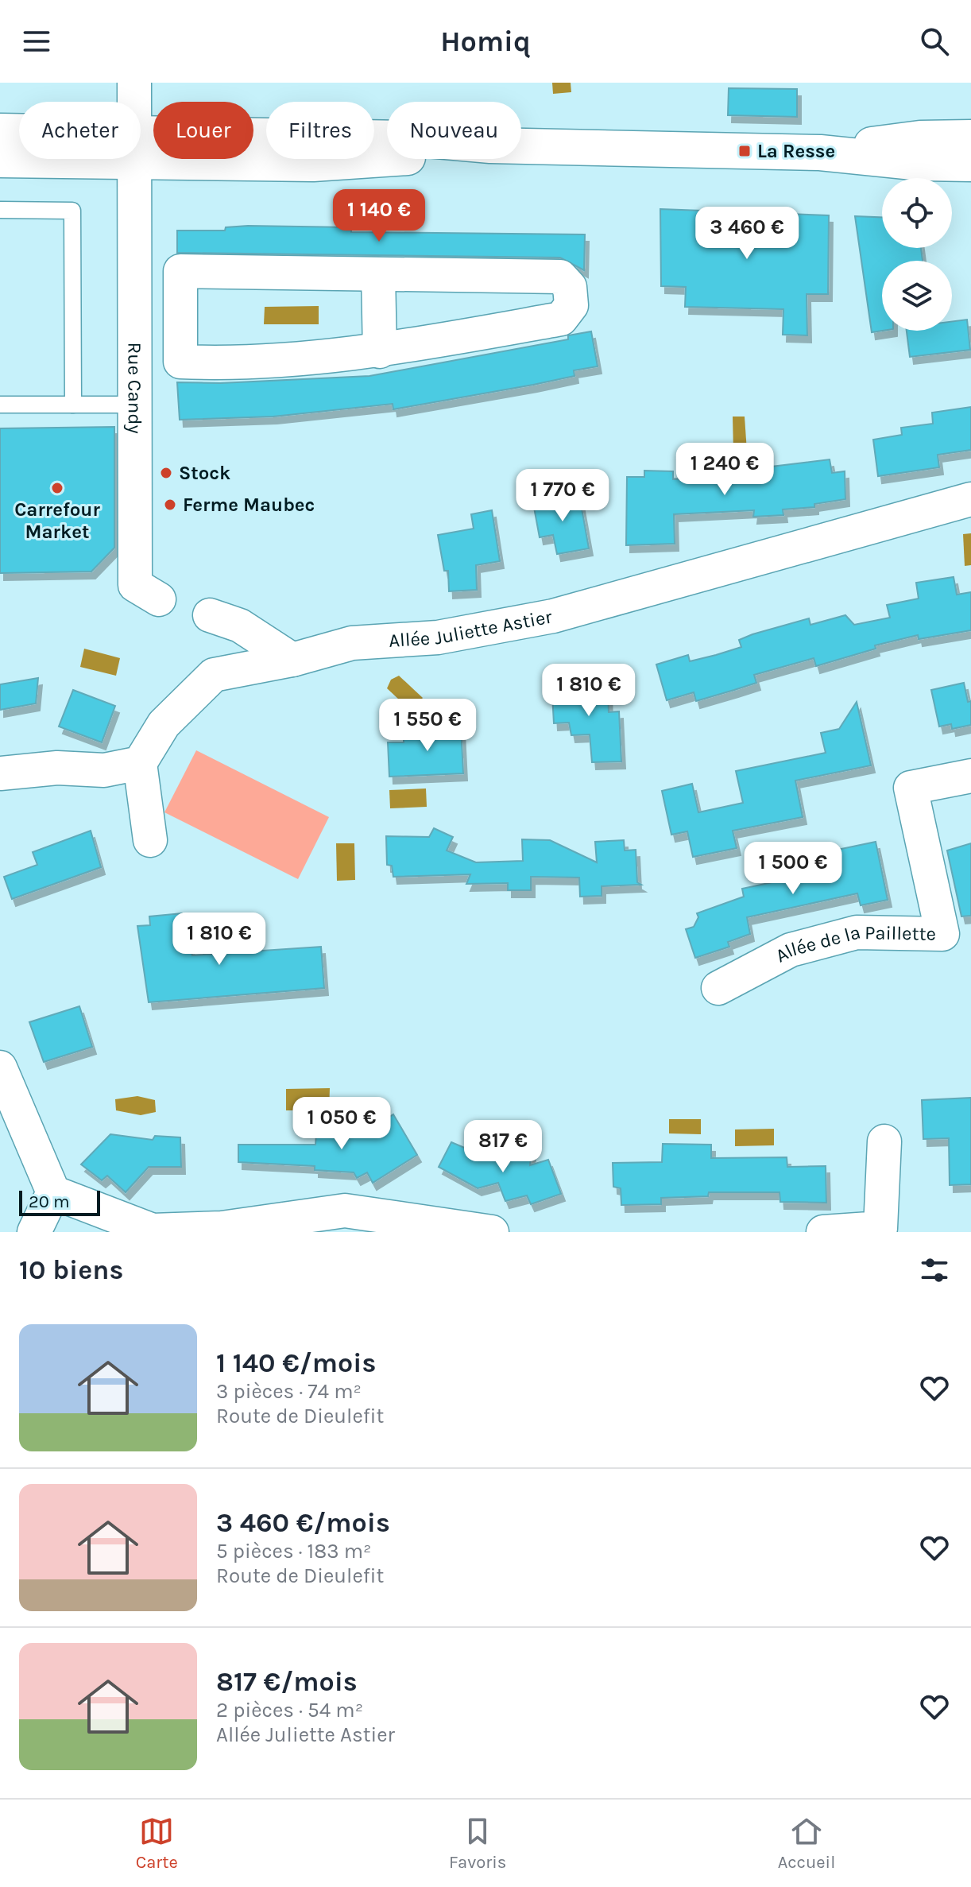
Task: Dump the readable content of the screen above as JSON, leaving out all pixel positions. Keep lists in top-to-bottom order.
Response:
{
  "streets": {
    "street": ["Rue Candy", "Allée Juliette Astier", "Allée de la Paillette"]
  },
  "places": {
    "transit": ["La Resse"],
    "other": ["Stock", "Carrefour Market", "Ferme Maubec"]
  },
  "scale_bar": "20 m",
  "page": {
    "header": "Homiq",
    "chip": [
      "Acheter",
      "Louer",
      "Filtres",
      "Nouveau"
    ],
    "price": [
      "1 140 €",
      "3 460 €",
      "1 240 €",
      "1 770 €",
      "1 810 €",
      "1 550 €",
      "1 500 €",
      "1 810 €",
      "1 050 €",
      "817 €"
    ],
    "scale": "20 m",
    "heading": "10 biens",
    "list": [
      {
        "name": "1 140 €/mois",
        "note": "3 pièces · 74 m² · Route de Dieulefit"
      },
      {
        "name": "3 460 €/mois",
        "note": "5 pièces · 183 m² · Route de Dieulefit"
      },
      {
        "name": "817 €/mois",
        "note": "2 pièces · 54 m² · Allée Juliette Astier"
      }
    ],
    "tabs": ["Carte", "Favoris", "Accueil"]
  }
}
